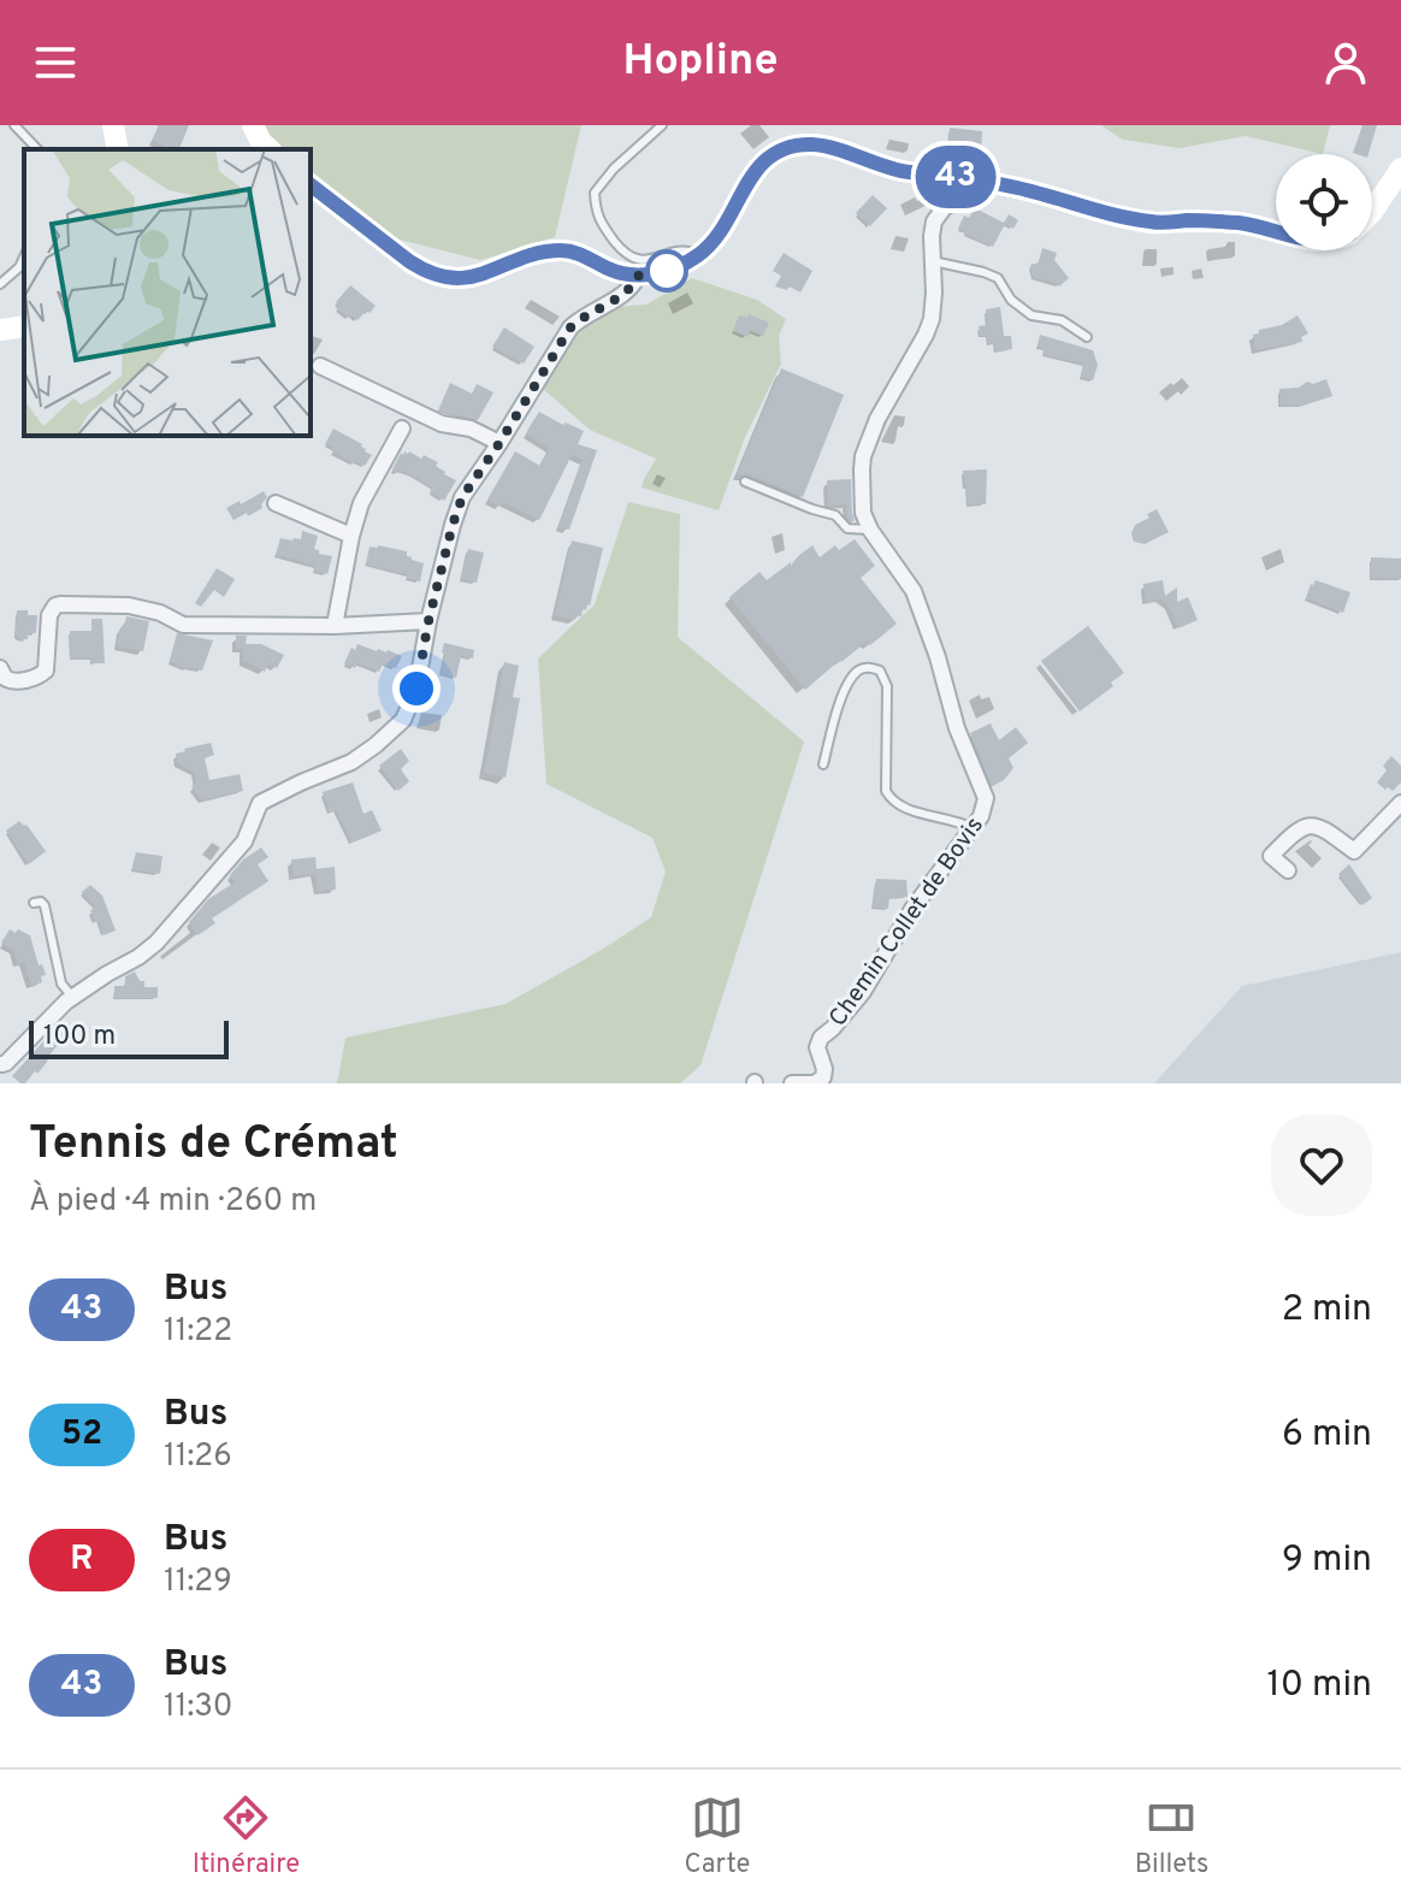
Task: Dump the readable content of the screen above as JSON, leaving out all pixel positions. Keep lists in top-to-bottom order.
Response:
{
  "streets": {
    "street": ["Chemin Collet de Bovis"]
  },
  "lines": ["bus line 43"],
  "scale_bar": "100 m",
  "page": {
    "header": "Hopline",
    "on_map": "43",
    "scale": "100 m",
    "heading": ["Tennis de Crémat", "À pied · 4 min · 260 m"],
    "list": [
      {
        "mark": "43",
        "name": "Bus",
        "note": "11:22",
        "value": "2 min"
      },
      {
        "mark": "52",
        "name": "Bus",
        "note": "11:26",
        "value": "6 min"
      },
      {
        "mark": "R",
        "name": "Bus",
        "note": "11:29",
        "value": "9 min"
      },
      {
        "mark": "43",
        "name": "Bus",
        "note": "11:30",
        "value": "10 min"
      }
    ],
    "tabs": ["Itinéraire", "Carte", "Billets"]
  }
}
